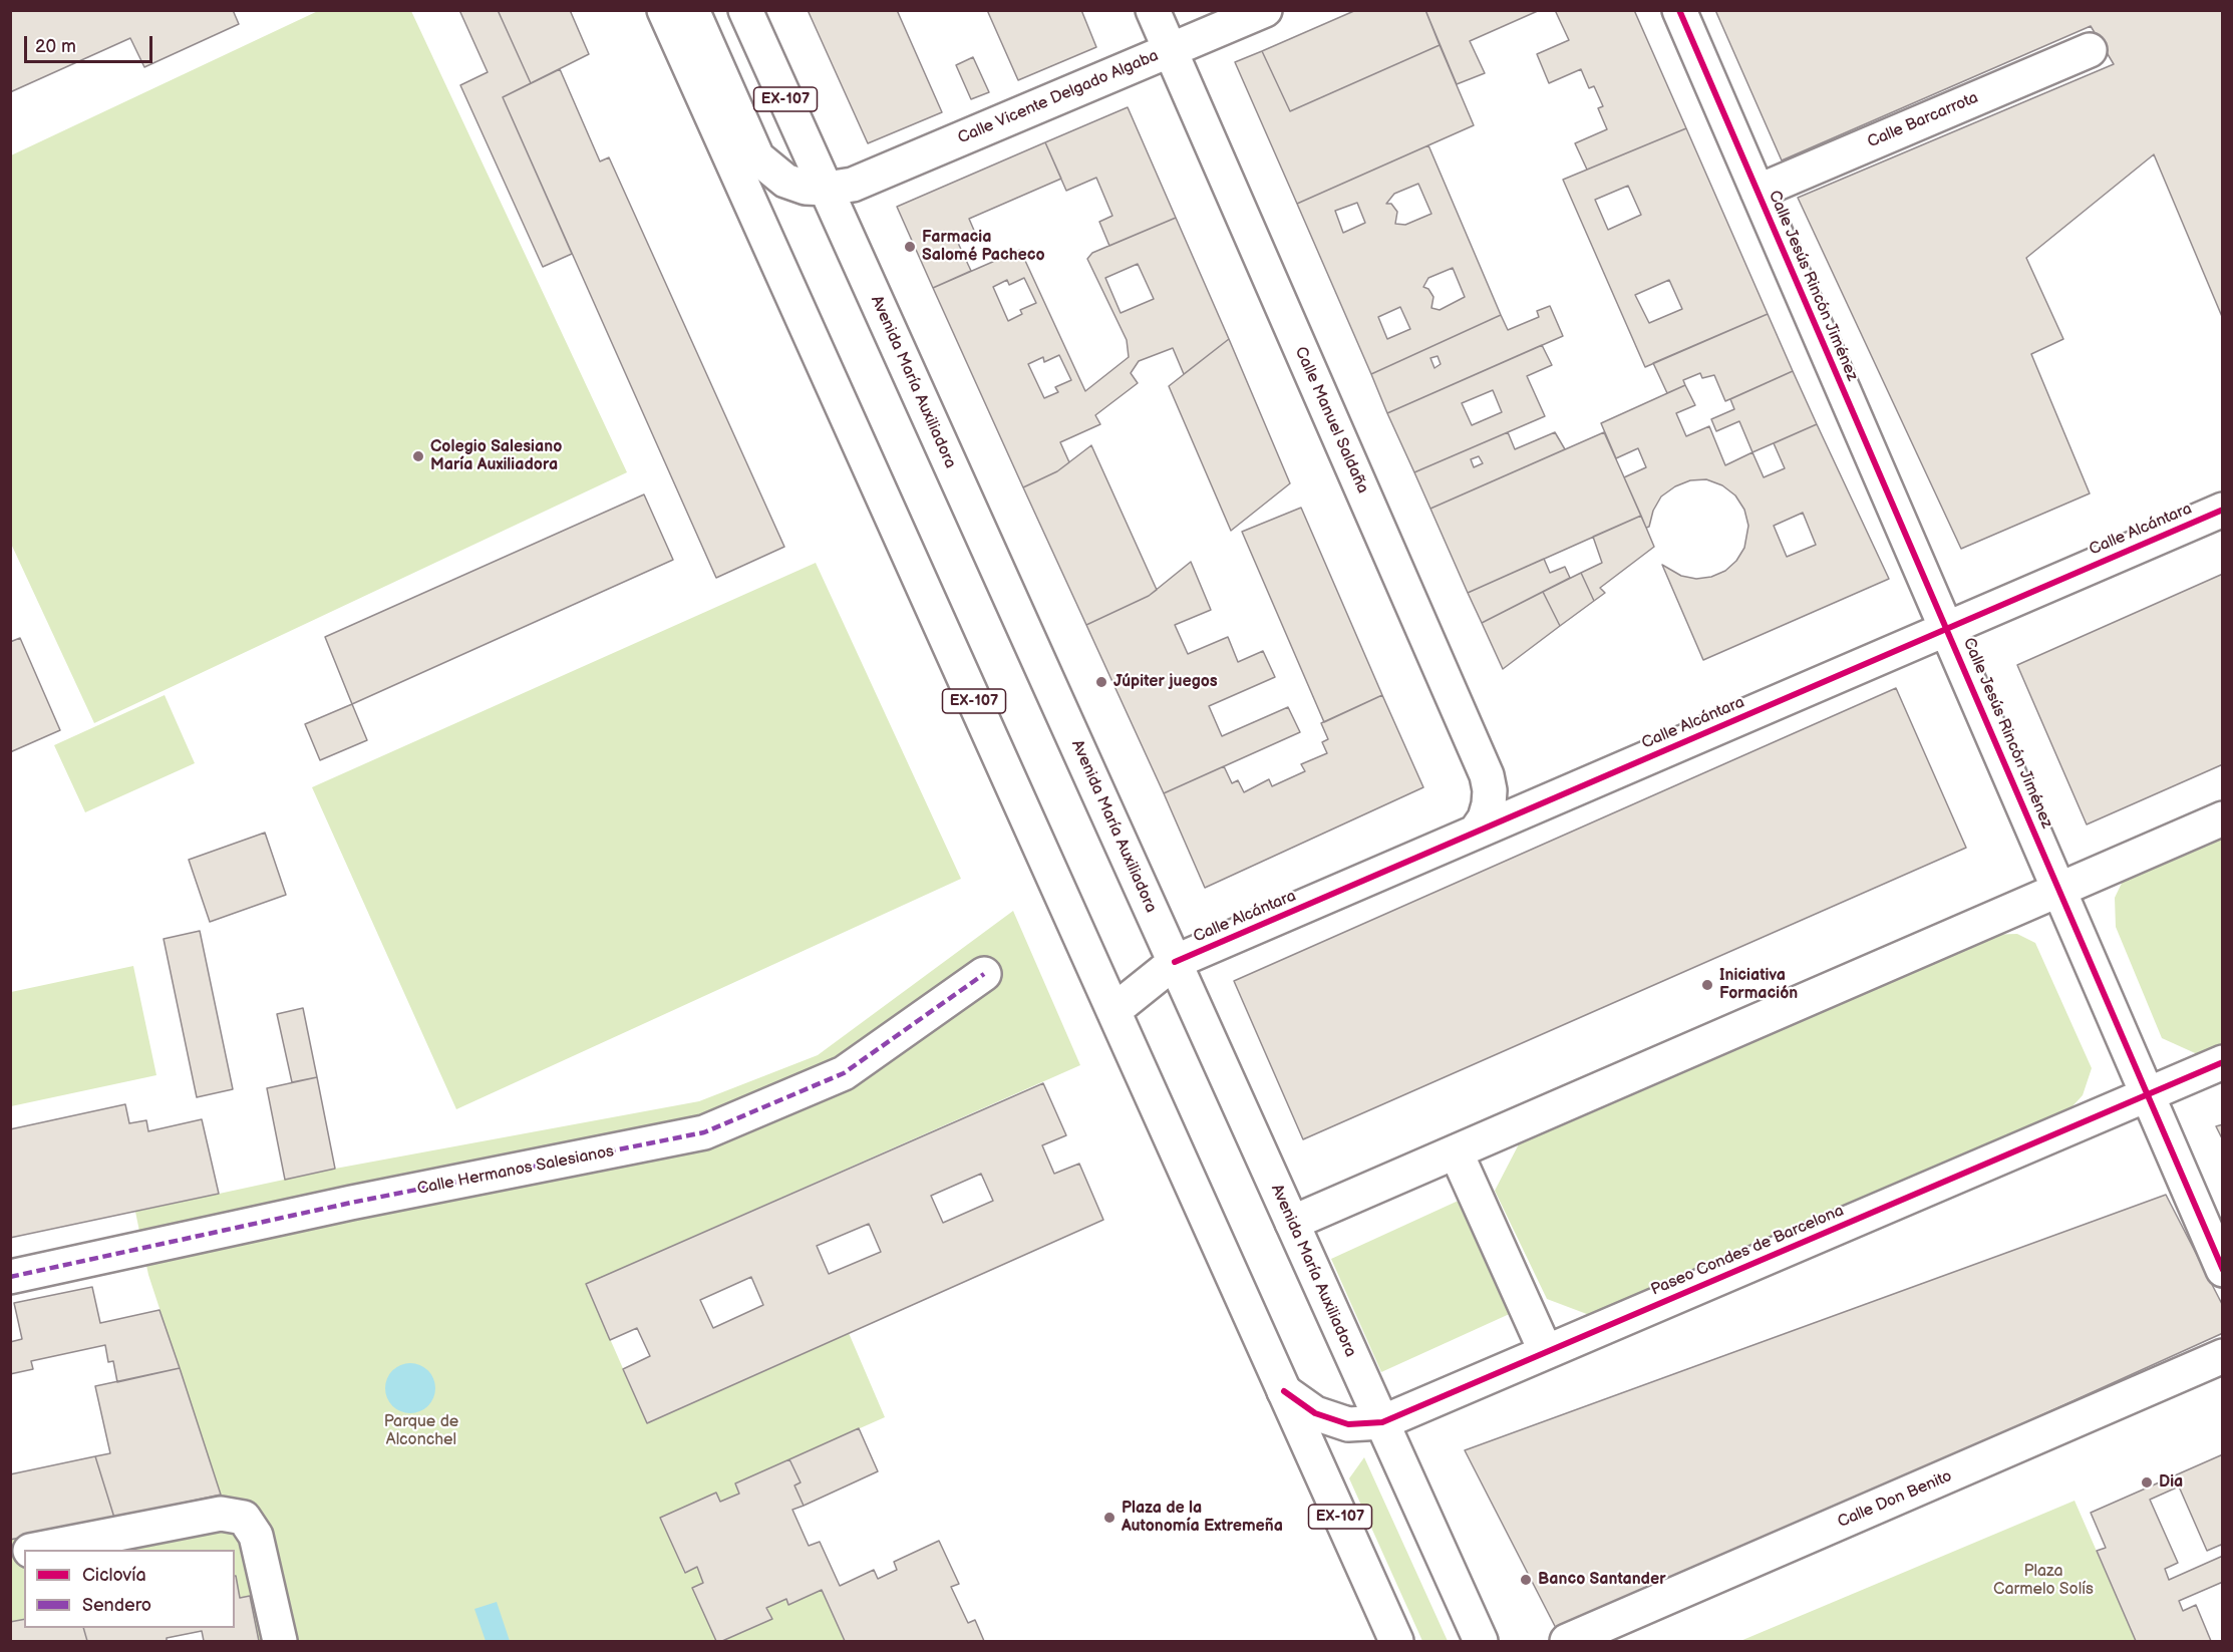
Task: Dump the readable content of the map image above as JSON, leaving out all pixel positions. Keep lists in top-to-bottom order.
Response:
{
  "streets": {
    "street": [
      "Calle Vicente Delgado Algaba",
      "EX-107",
      "Calle Barcarrota",
      "Calle Jesús Rincón Jiménez",
      "Avenida María Auxiliadora",
      "Calle Manuel Saldaña",
      "Calle Alcántara",
      "Calle Hermanos Salesianos",
      "Paseo Condes de Barcelona",
      "Calle Don Benito"
    ]
  },
  "crossings": [
    ["Calle Vicente Delgado Algaba", "Avenida María Auxiliadora"],
    ["Calle Vicente Delgado Algaba", "Calle Manuel Saldaña"],
    ["EX-107", "Calle Alcántara"],
    ["EX-107", "Paseo Condes de Barcelona"],
    ["Calle Barcarrota", "Calle Jesús Rincón Jiménez"],
    ["Calle Jesús Rincón Jiménez", "Calle Alcántara"],
    ["Calle Jesús Rincón Jiménez", "Paseo Condes de Barcelona"],
    ["Avenida María Auxiliadora", "Calle Alcántara"],
    ["Avenida María Auxiliadora", "Paseo Condes de Barcelona"],
    ["Calle Manuel Saldaña", "Calle Alcántara"]
  ],
  "parks": ["Parque de Alconchel", "Plaza Carmelo Solís"],
  "places": [
    "Farmacia Salomé Pacheco",
    "Colegio Salesiano María Auxiliadora",
    "Júpiter juegos",
    "Iniciativa Formación",
    "Dia",
    "Plaza de la Autonomía Extremeña",
    "Banco Santander"
  ],
  "legend": ["Ciclovía", "Sendero"],
  "scale_bar": "20 m"
}
